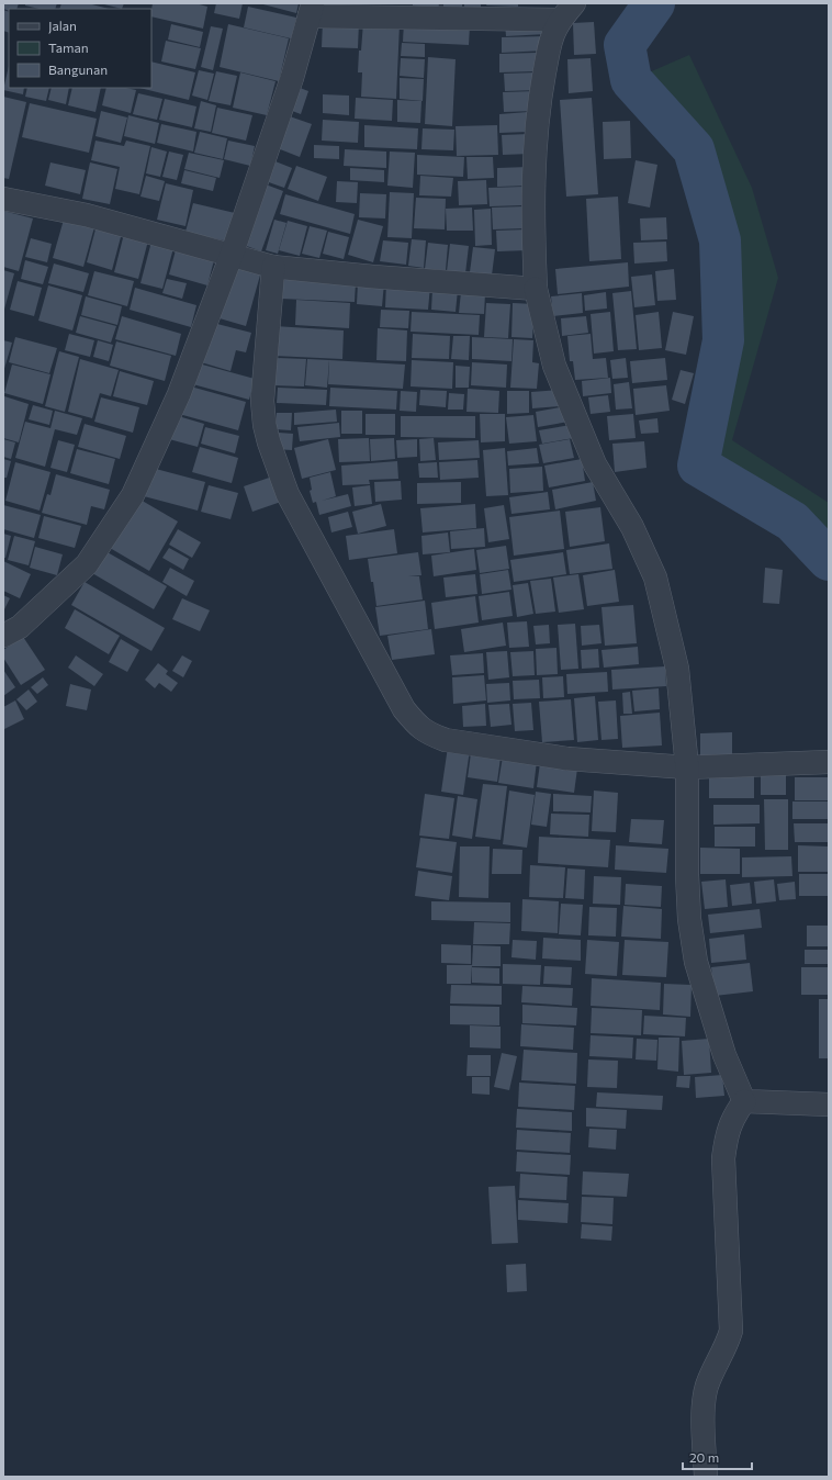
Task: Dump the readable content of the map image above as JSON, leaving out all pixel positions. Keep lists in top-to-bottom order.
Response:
{
  "legend": ["Jalan", "Taman", "Bangunan"],
  "scale_bar": "20 m"
}
